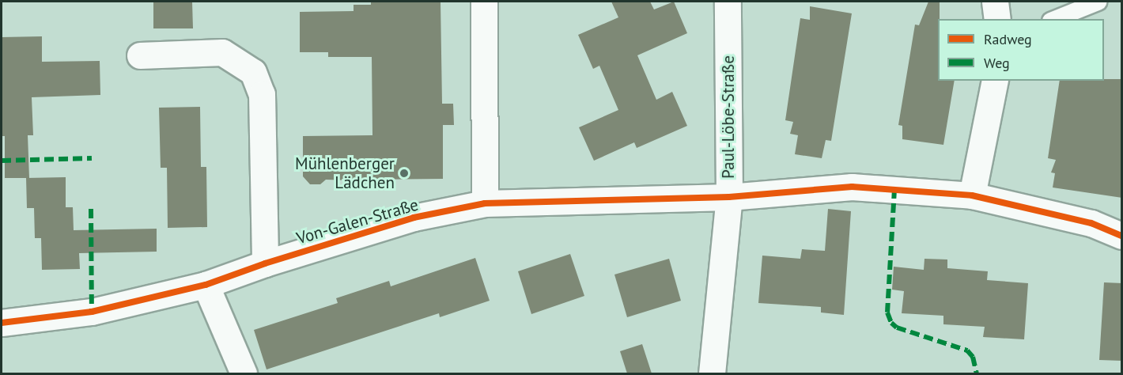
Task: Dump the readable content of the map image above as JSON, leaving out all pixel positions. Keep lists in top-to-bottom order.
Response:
{
  "streets": {
    "street": ["Paul-Löbe-Straße", "Von-Galen-Straße"]
  },
  "crossings": [
    ["Paul-Löbe-Straße", "Von-Galen-Straße"]
  ],
  "places": ["Mühlenberger Lädchen"],
  "legend": ["Radweg", "Weg"]
}
